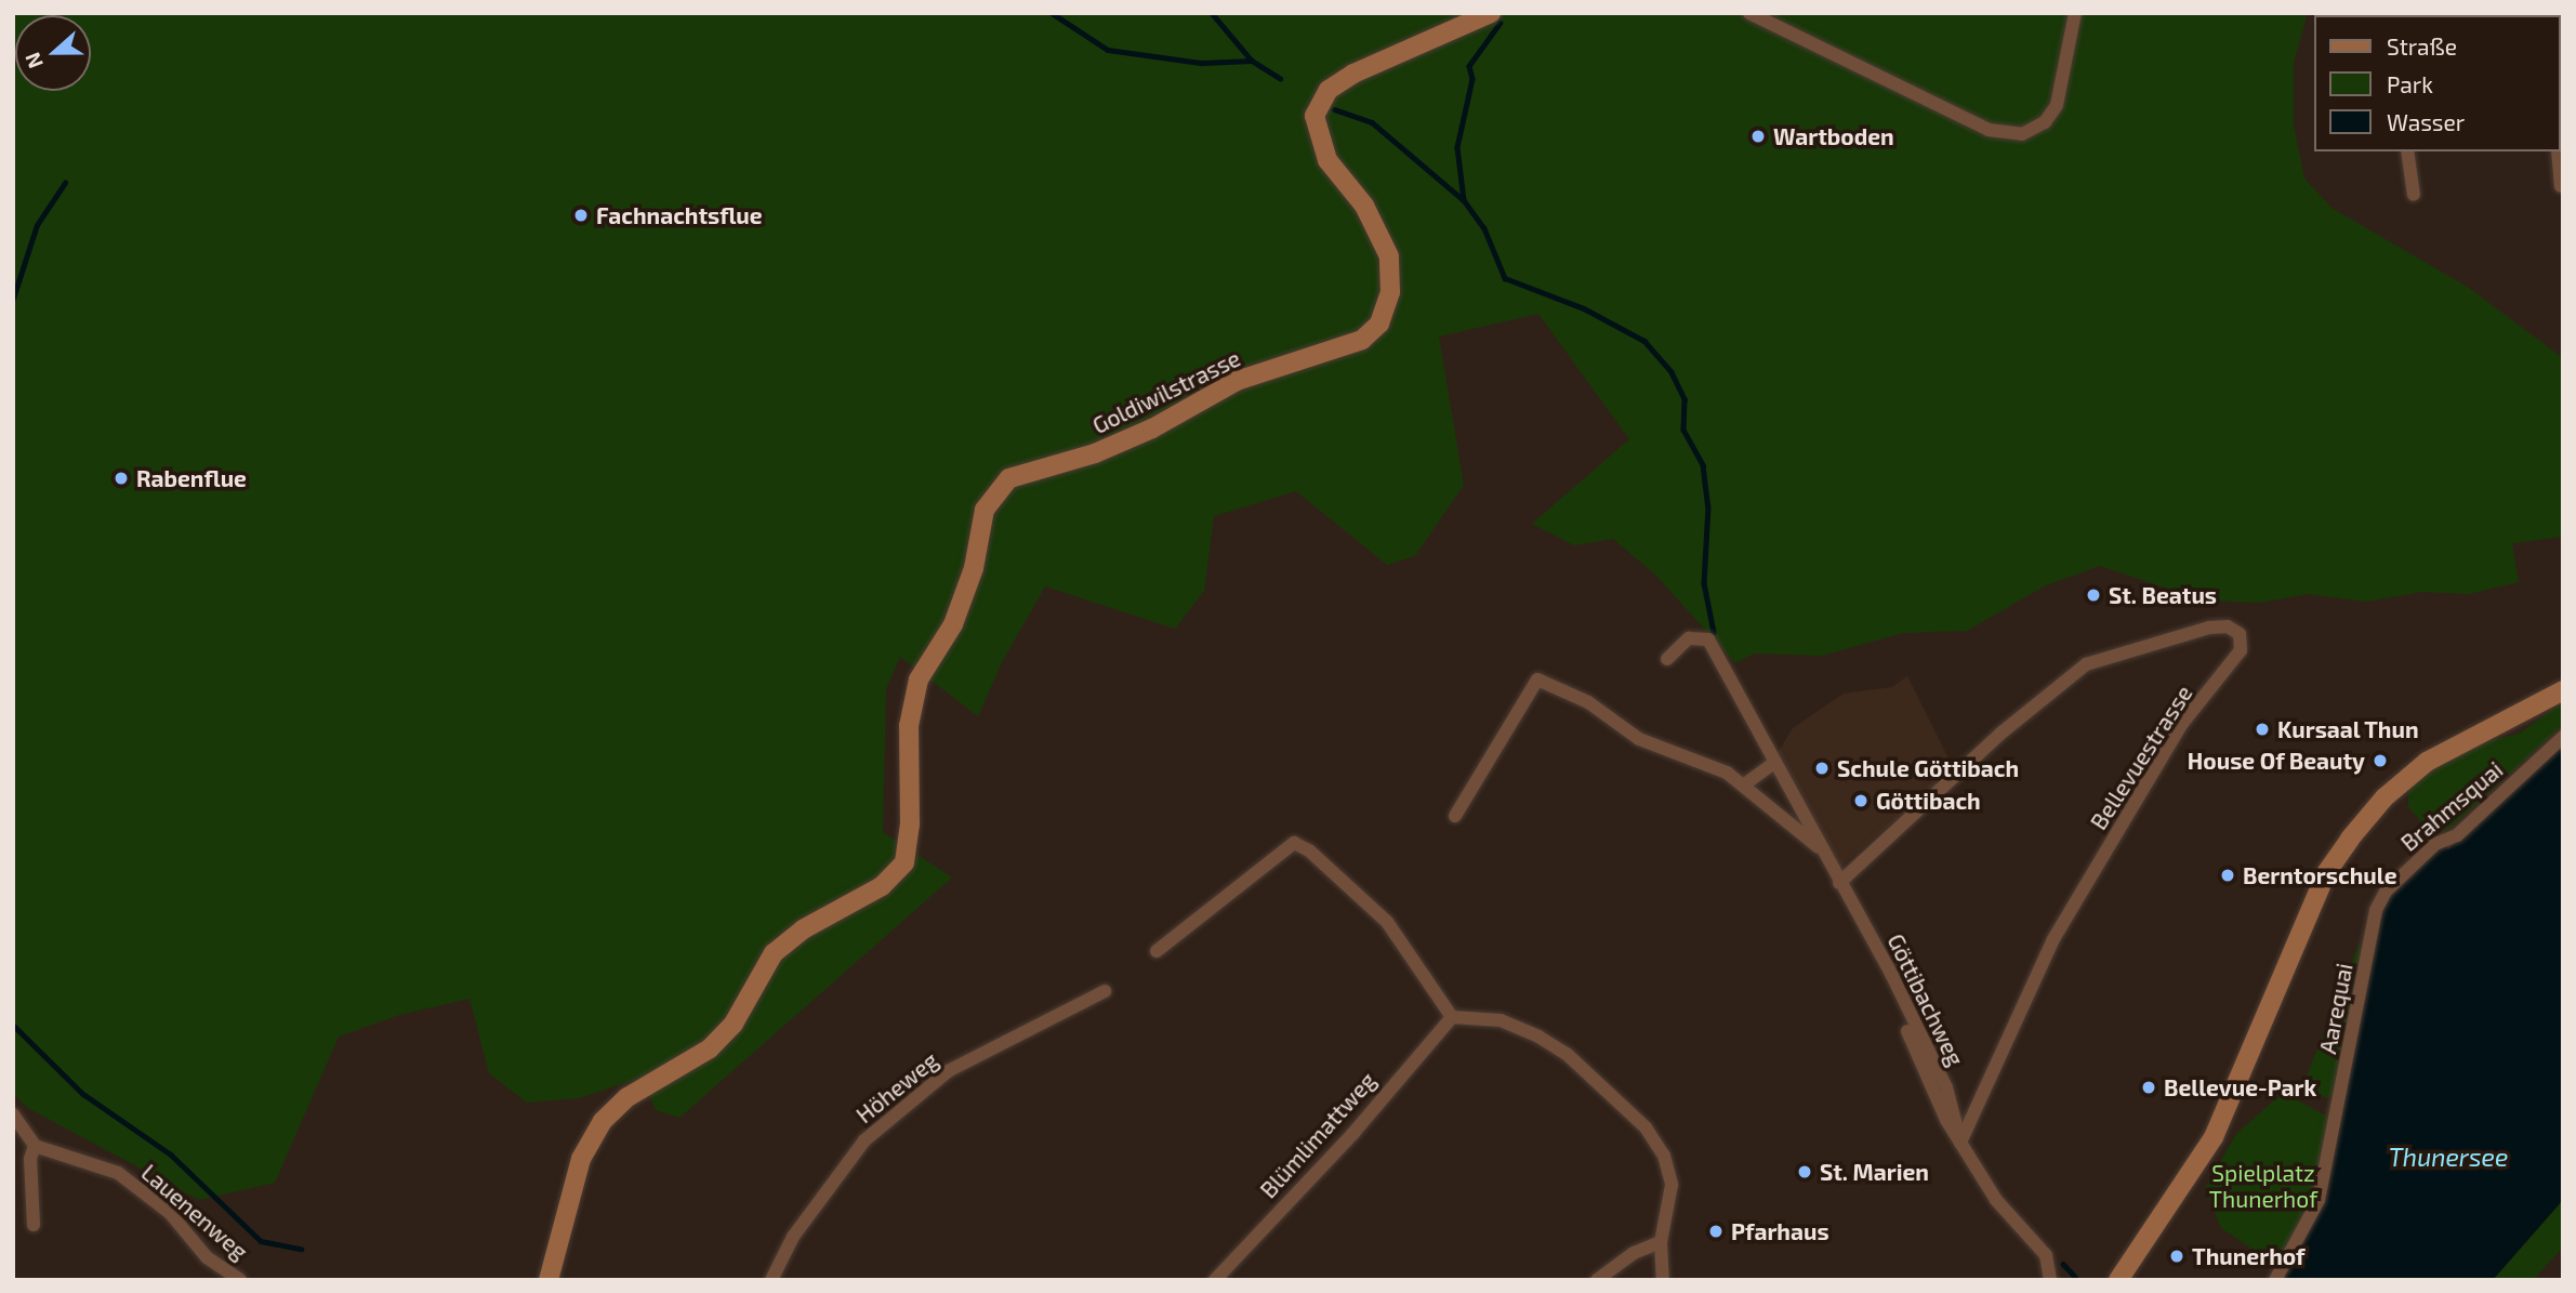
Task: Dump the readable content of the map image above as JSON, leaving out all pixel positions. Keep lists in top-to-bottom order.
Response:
{
  "streets": {
    "street": [
      "Goldiwilstrasse",
      "Bellevuestrasse",
      "Brahmsquai",
      "Göttibachweg",
      "Aarequai",
      "Höheweg",
      "Blümlimattweg",
      "Lauenenweg"
    ]
  },
  "crossings": [
    ["Bellevuestrasse", "Göttibachweg"],
    ["Brahmsquai", "Aarequai"]
  ],
  "water": ["Thunersee"],
  "parks": ["Spielplatz Thunerhof"],
  "places": [
    "Wartboden",
    "Fachnachtsflue",
    "Rabenflue",
    "St. Beatus",
    "Kursaal Thun",
    "House Of Beauty",
    "Schule Göttibach",
    "Göttibach",
    "Berntorschule",
    "Bellevue-Park",
    "St. Marien",
    "Pfarhaus",
    "Thunerhof"
  ],
  "legend": ["Straße", "Park", "Wasser"],
  "north": "left"
}
